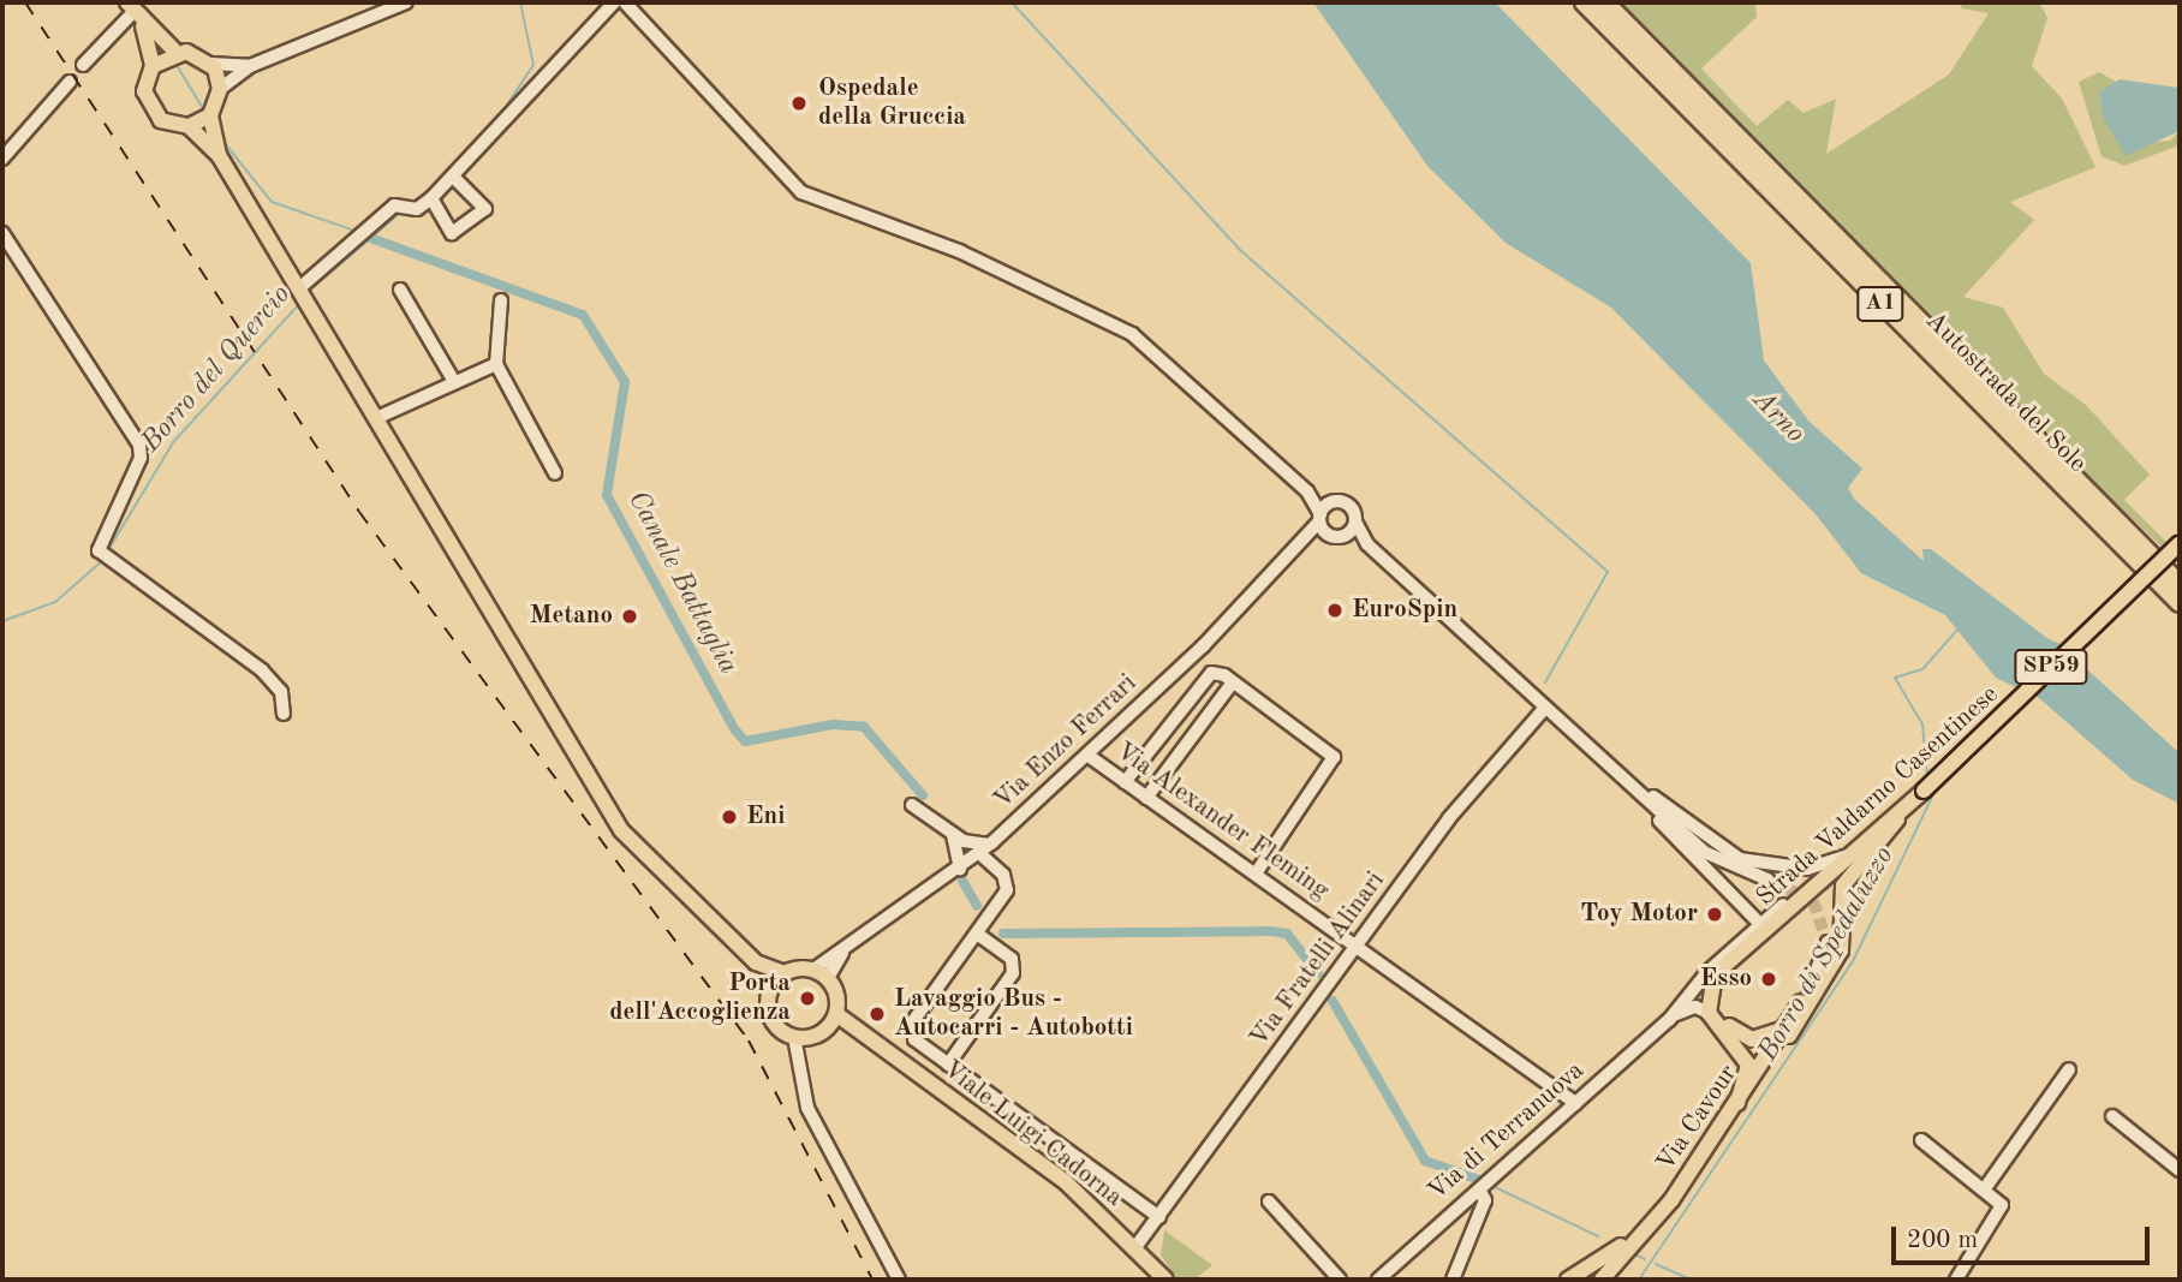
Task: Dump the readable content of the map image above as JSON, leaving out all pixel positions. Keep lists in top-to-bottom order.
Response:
{
  "streets": {
    "highway": ["A1", "Autostrada del Sole"],
    "main road": [
      "SP59",
      "Strada Valdarno Casentinese",
      "Via Cavour",
      "Viale Luigi Cadorna"
    ],
    "street": [
      "Via Enzo Ferrari",
      "Via Alexander Fleming",
      "Via Fratelli Alinari",
      "Via di Terranuova"
    ]
  },
  "crossings": [
    ["Via Enzo Ferrari", "Via Alexander Fleming"],
    ["Via Enzo Ferrari", "Viale Luigi Cadorna"],
    ["Strada Valdarno Casentinese", "Via Cavour"],
    ["Strada Valdarno Casentinese", "Via di Terranuova"],
    ["Via Alexander Fleming", "Via Fratelli Alinari"],
    ["Via Alexander Fleming", "Via di Terranuova"],
    ["Via Fratelli Alinari", "Viale Luigi Cadorna"]
  ],
  "water": [
    "Borro del Quercio",
    "Arno",
    "Canale Battaglia",
    "Borro di Spedaluzzo"
  ],
  "places": [
    "Ospedale della Gruccia",
    "EuroSpin",
    "Metano",
    "Eni",
    "Toy Motor",
    "Esso",
    "Porta dell'Accoglienza",
    "Lavaggio Bus - Autocarri - Autobotti"
  ],
  "scale_bar": "200 m"
}
